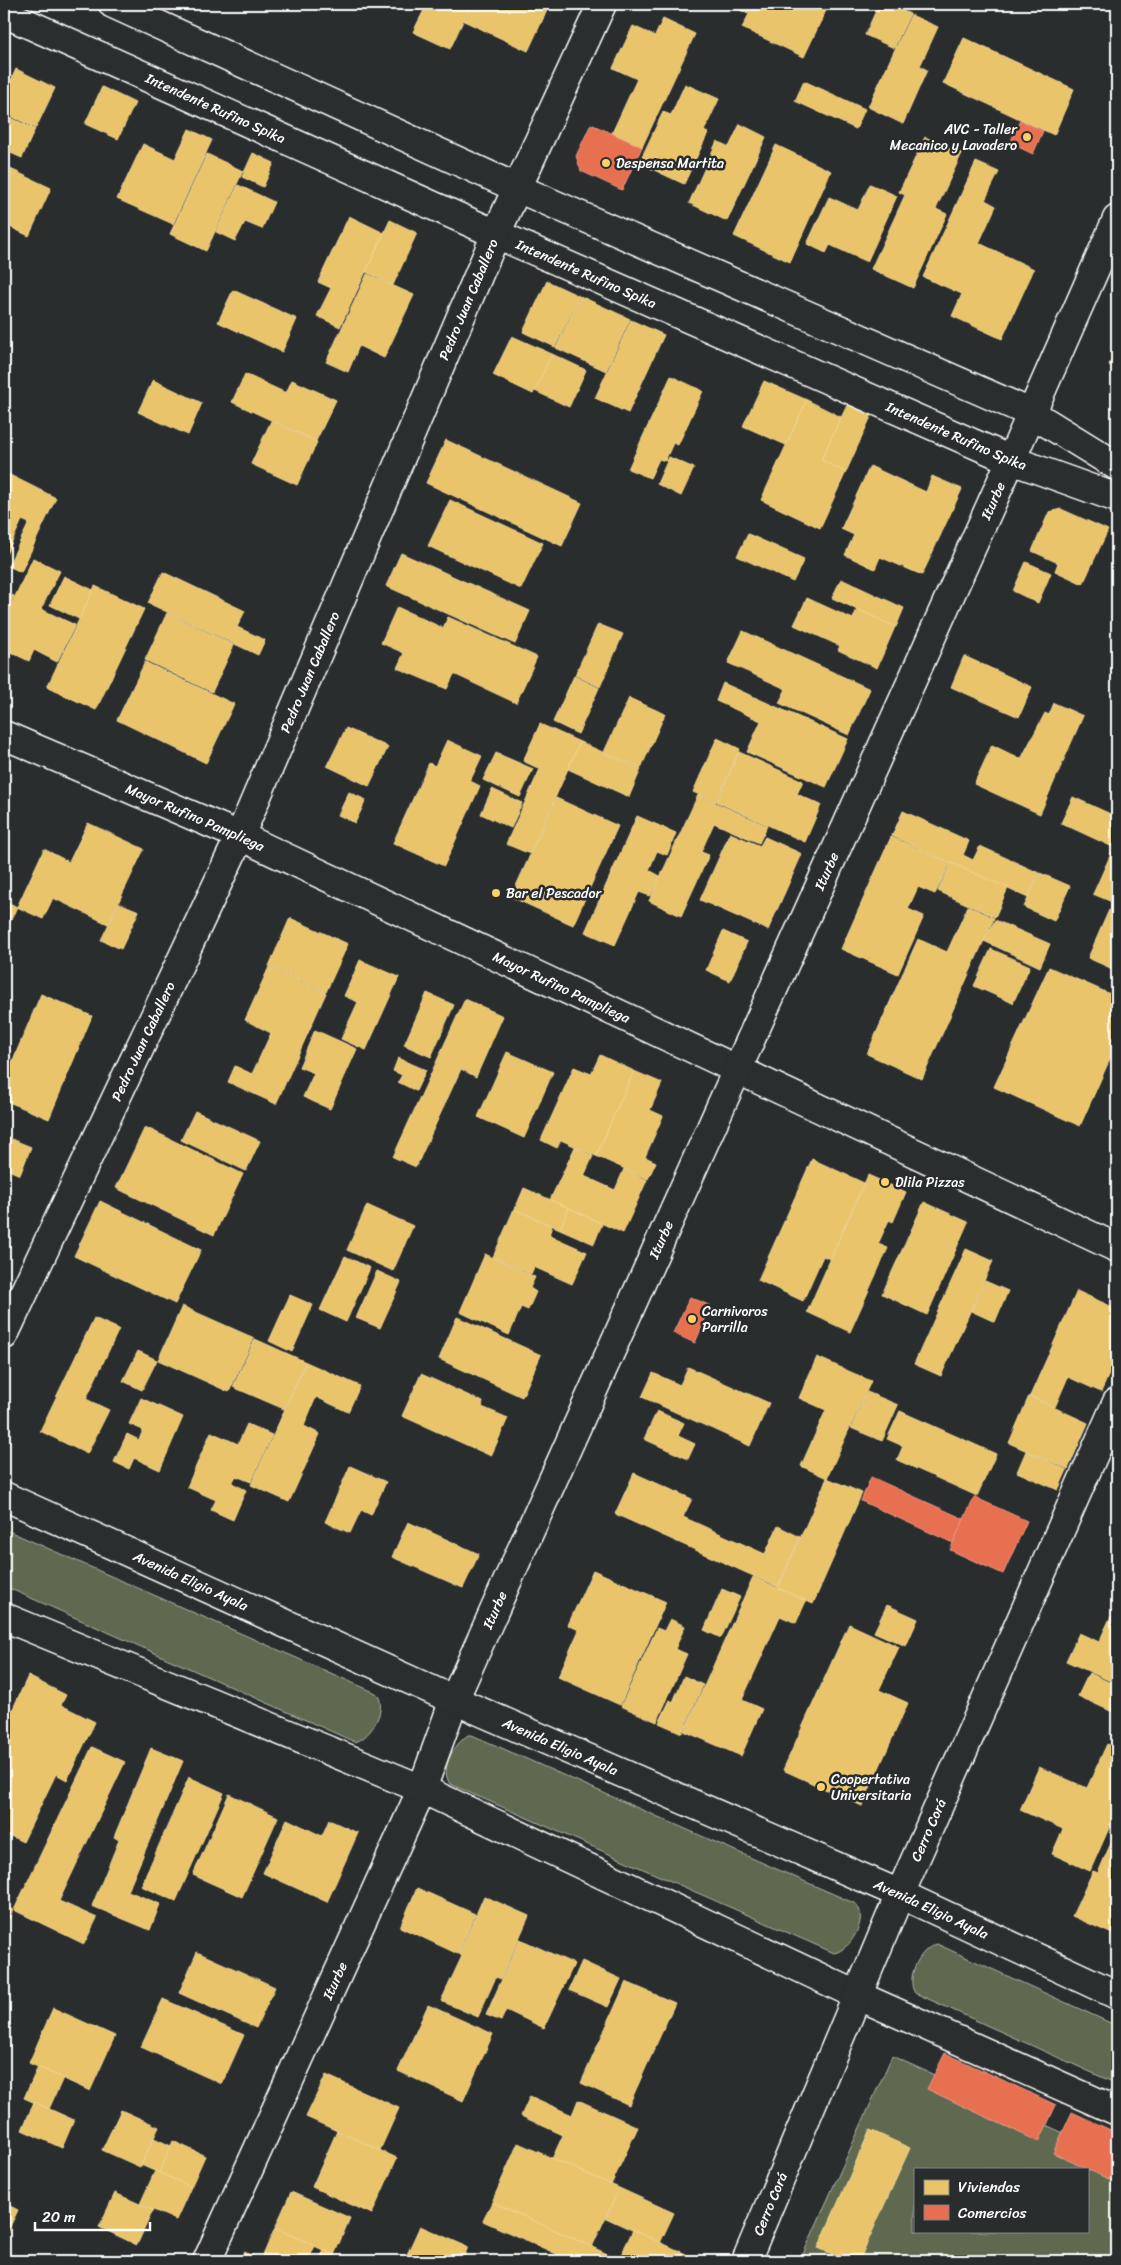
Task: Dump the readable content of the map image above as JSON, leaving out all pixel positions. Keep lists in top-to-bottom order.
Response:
{
  "streets": {
    "street": [
      "Intendente Rufino Spika",
      "Pedro Juan Caballero",
      "Iturbe",
      "Mayor Rufino Pampliega",
      "Avenida Eligio Ayala",
      "Cerro Corá"
    ]
  },
  "crossings": [
    ["Intendente Rufino Spika", "Pedro Juan Caballero"],
    ["Intendente Rufino Spika", "Iturbe"],
    ["Pedro Juan Caballero", "Mayor Rufino Pampliega"],
    ["Iturbe", "Mayor Rufino Pampliega"],
    ["Iturbe", "Avenida Eligio Ayala"],
    ["Avenida Eligio Ayala", "Cerro Corá"]
  ],
  "places": [
    "AVC - Taller Mecanico y Lavadero",
    "Despensa Martita",
    "Bar el Pescador",
    "Dlila Pizzas",
    "Carnivoros Parrilla",
    "Coopertativa Universitaria"
  ],
  "legend": ["Viviendas", "Comercios"],
  "scale_bar": "20 m"
}
